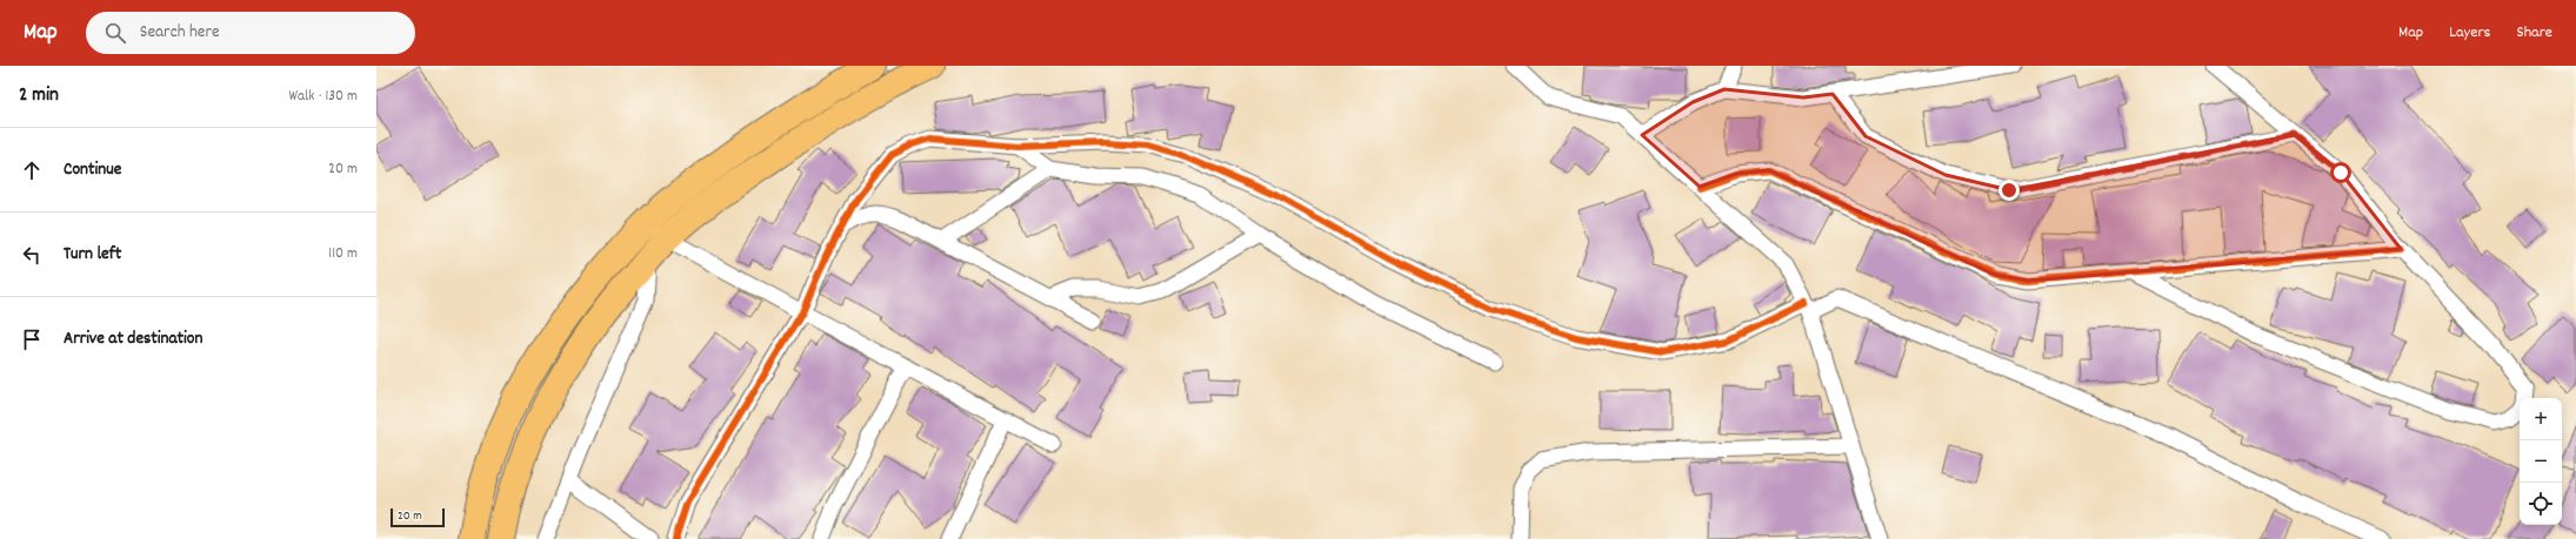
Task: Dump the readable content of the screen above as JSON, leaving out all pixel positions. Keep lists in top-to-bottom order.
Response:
{
  "scale_bar": "20 m",
  "page": {
    "header": "Map",
    "search": "Search here",
    "nav": ["Map", "Layers", "Share"],
    "heading": ["2 min", "Walk · 130 m"],
    "list": [
      ["Continue", "20 m"],
      ["Turn left", "110 m"],
      "Arrive at destination"
    ],
    "map_buttons": ["+", "−"],
    "scale": "20 m"
  }
}
